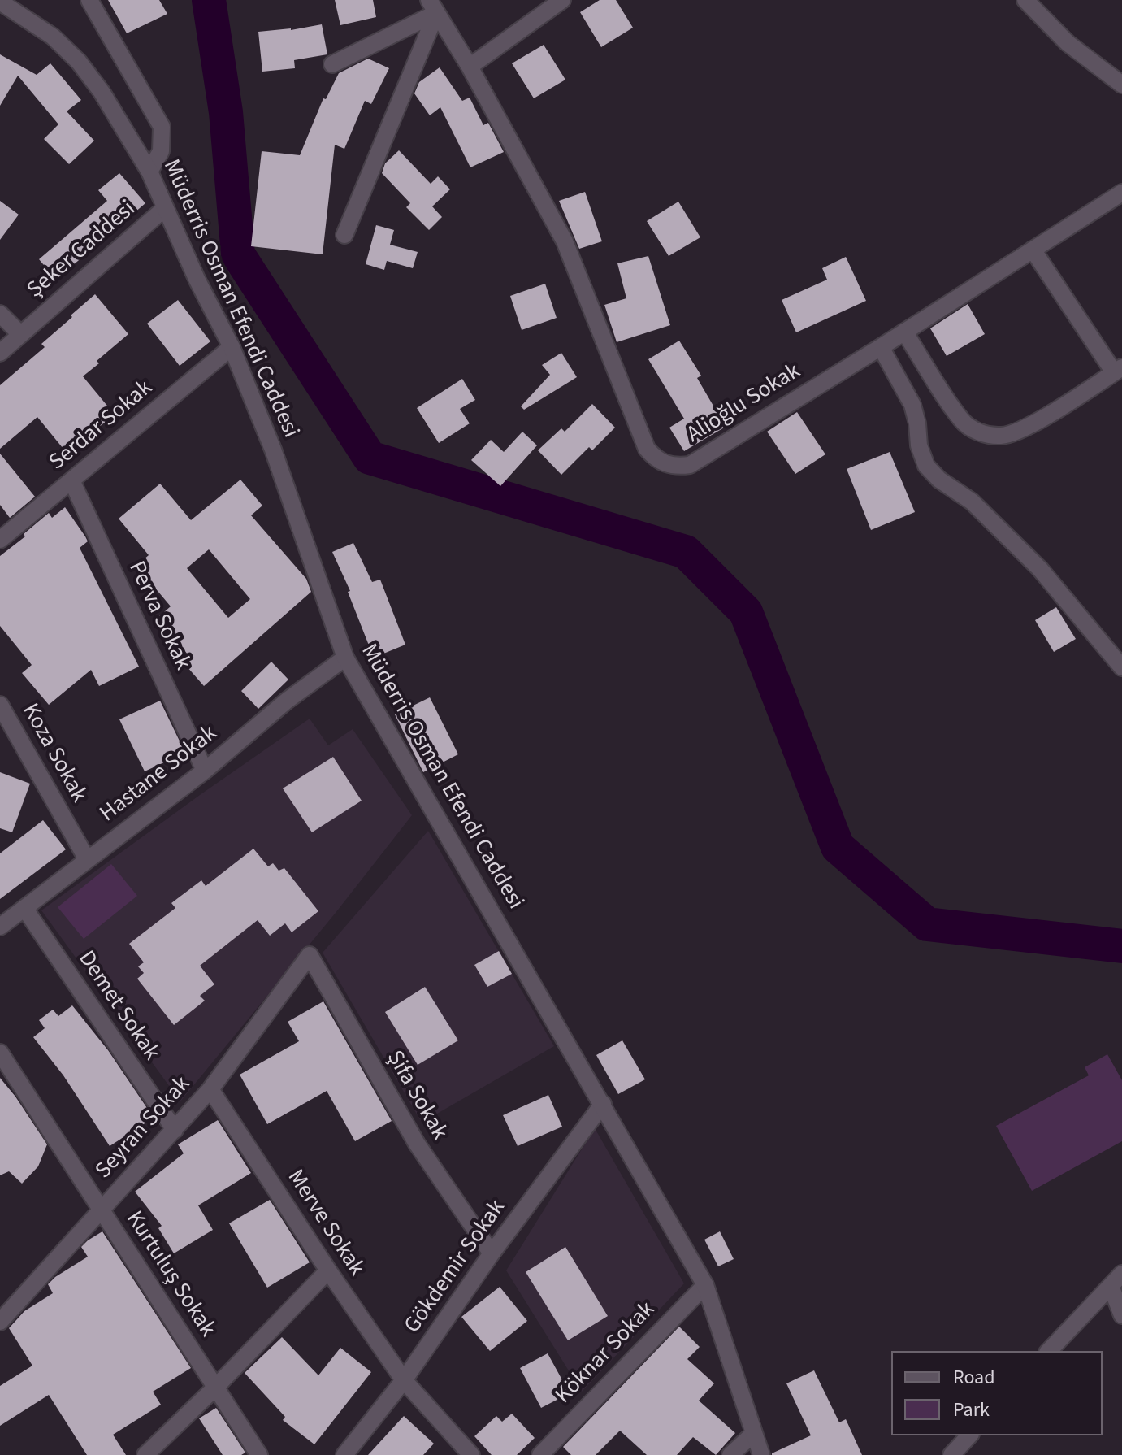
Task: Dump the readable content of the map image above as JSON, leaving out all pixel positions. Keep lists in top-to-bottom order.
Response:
{
  "streets": {
    "street": [
      "Şeker Caddesi",
      "Müderris Osman Efendi Caddesi",
      "Alioğlu Sokak",
      "Serdar Sokak",
      "Perva Sokak",
      "Koza Sokak",
      "Hastane Sokak",
      "Demet Sokak",
      "Şifa Sokak",
      "Seyran Sokak",
      "Merve Sokak",
      "Gökdemir Sokak",
      "Kurtuluş Sokak",
      "Köknar Sokak"
    ]
  },
  "crossings": [
    ["Şeker Caddesi", "Müderris Osman Efendi Caddesi"],
    ["Müderris Osman Efendi Caddesi", "Serdar Sokak"],
    ["Müderris Osman Efendi Caddesi", "Hastane Sokak"],
    ["Müderris Osman Efendi Caddesi", "Gökdemir Sokak"],
    ["Müderris Osman Efendi Caddesi", "Köknar Sokak"],
    ["Serdar Sokak", "Perva Sokak"],
    ["Perva Sokak", "Hastane Sokak"],
    ["Koza Sokak", "Hastane Sokak"],
    ["Hastane Sokak", "Demet Sokak"],
    ["Demet Sokak", "Seyran Sokak"],
    ["Şifa Sokak", "Seyran Sokak"],
    ["Şifa Sokak", "Gökdemir Sokak"],
    ["Seyran Sokak", "Merve Sokak"],
    ["Seyran Sokak", "Kurtuluş Sokak"],
    ["Merve Sokak", "Gökdemir Sokak"]
  ],
  "legend": ["Road", "Park"]
}
